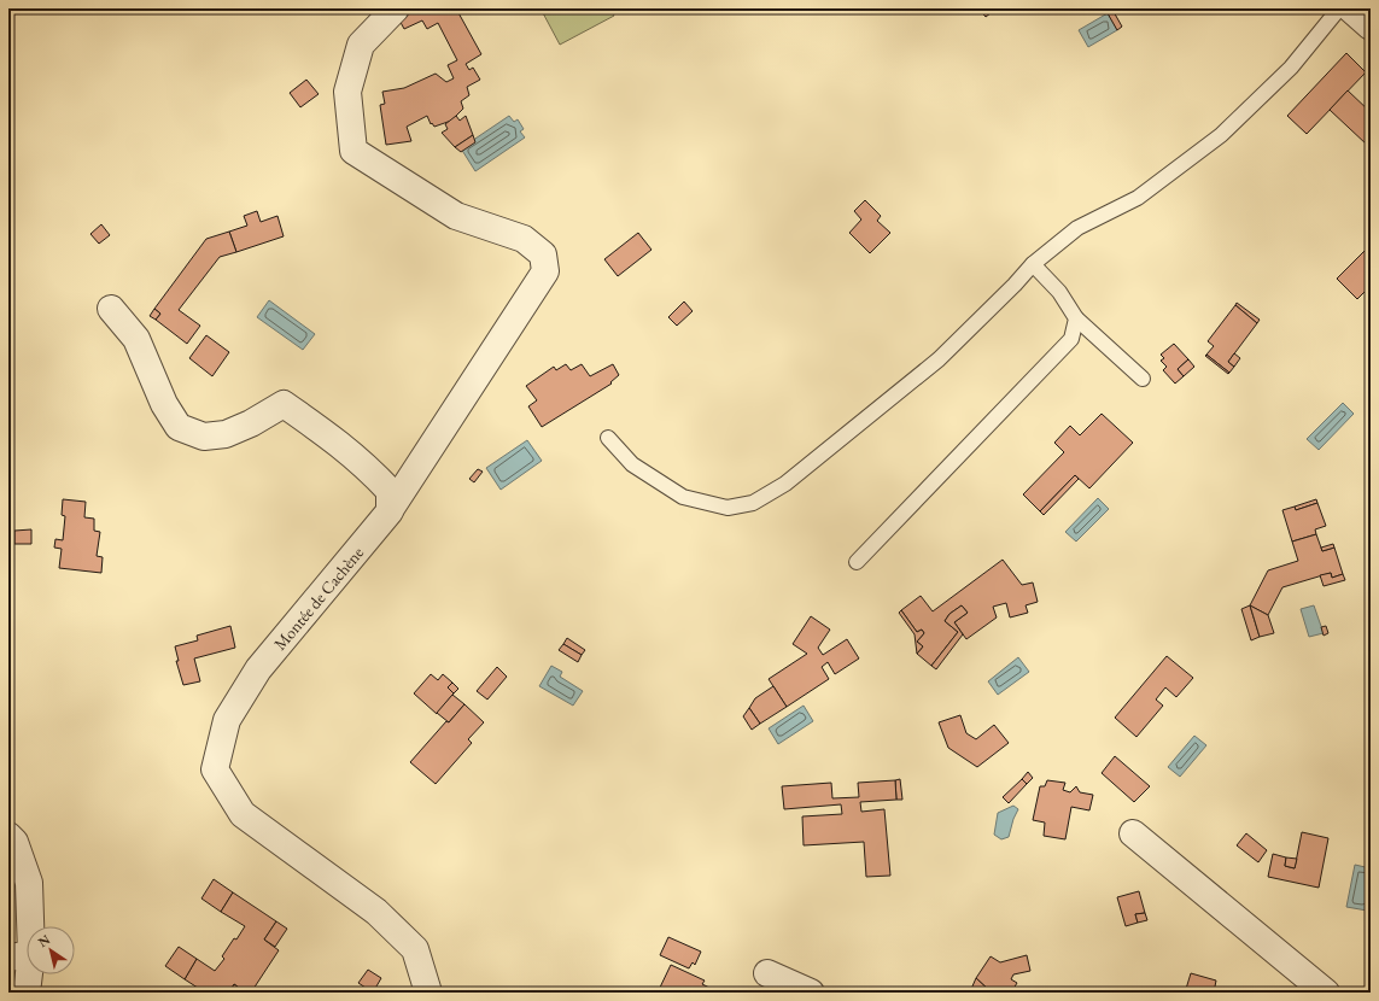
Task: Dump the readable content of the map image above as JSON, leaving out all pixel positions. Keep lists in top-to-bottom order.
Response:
{
  "streets": {
    "street": ["Montée de Cachène"]
  },
  "north": "top left"
}
